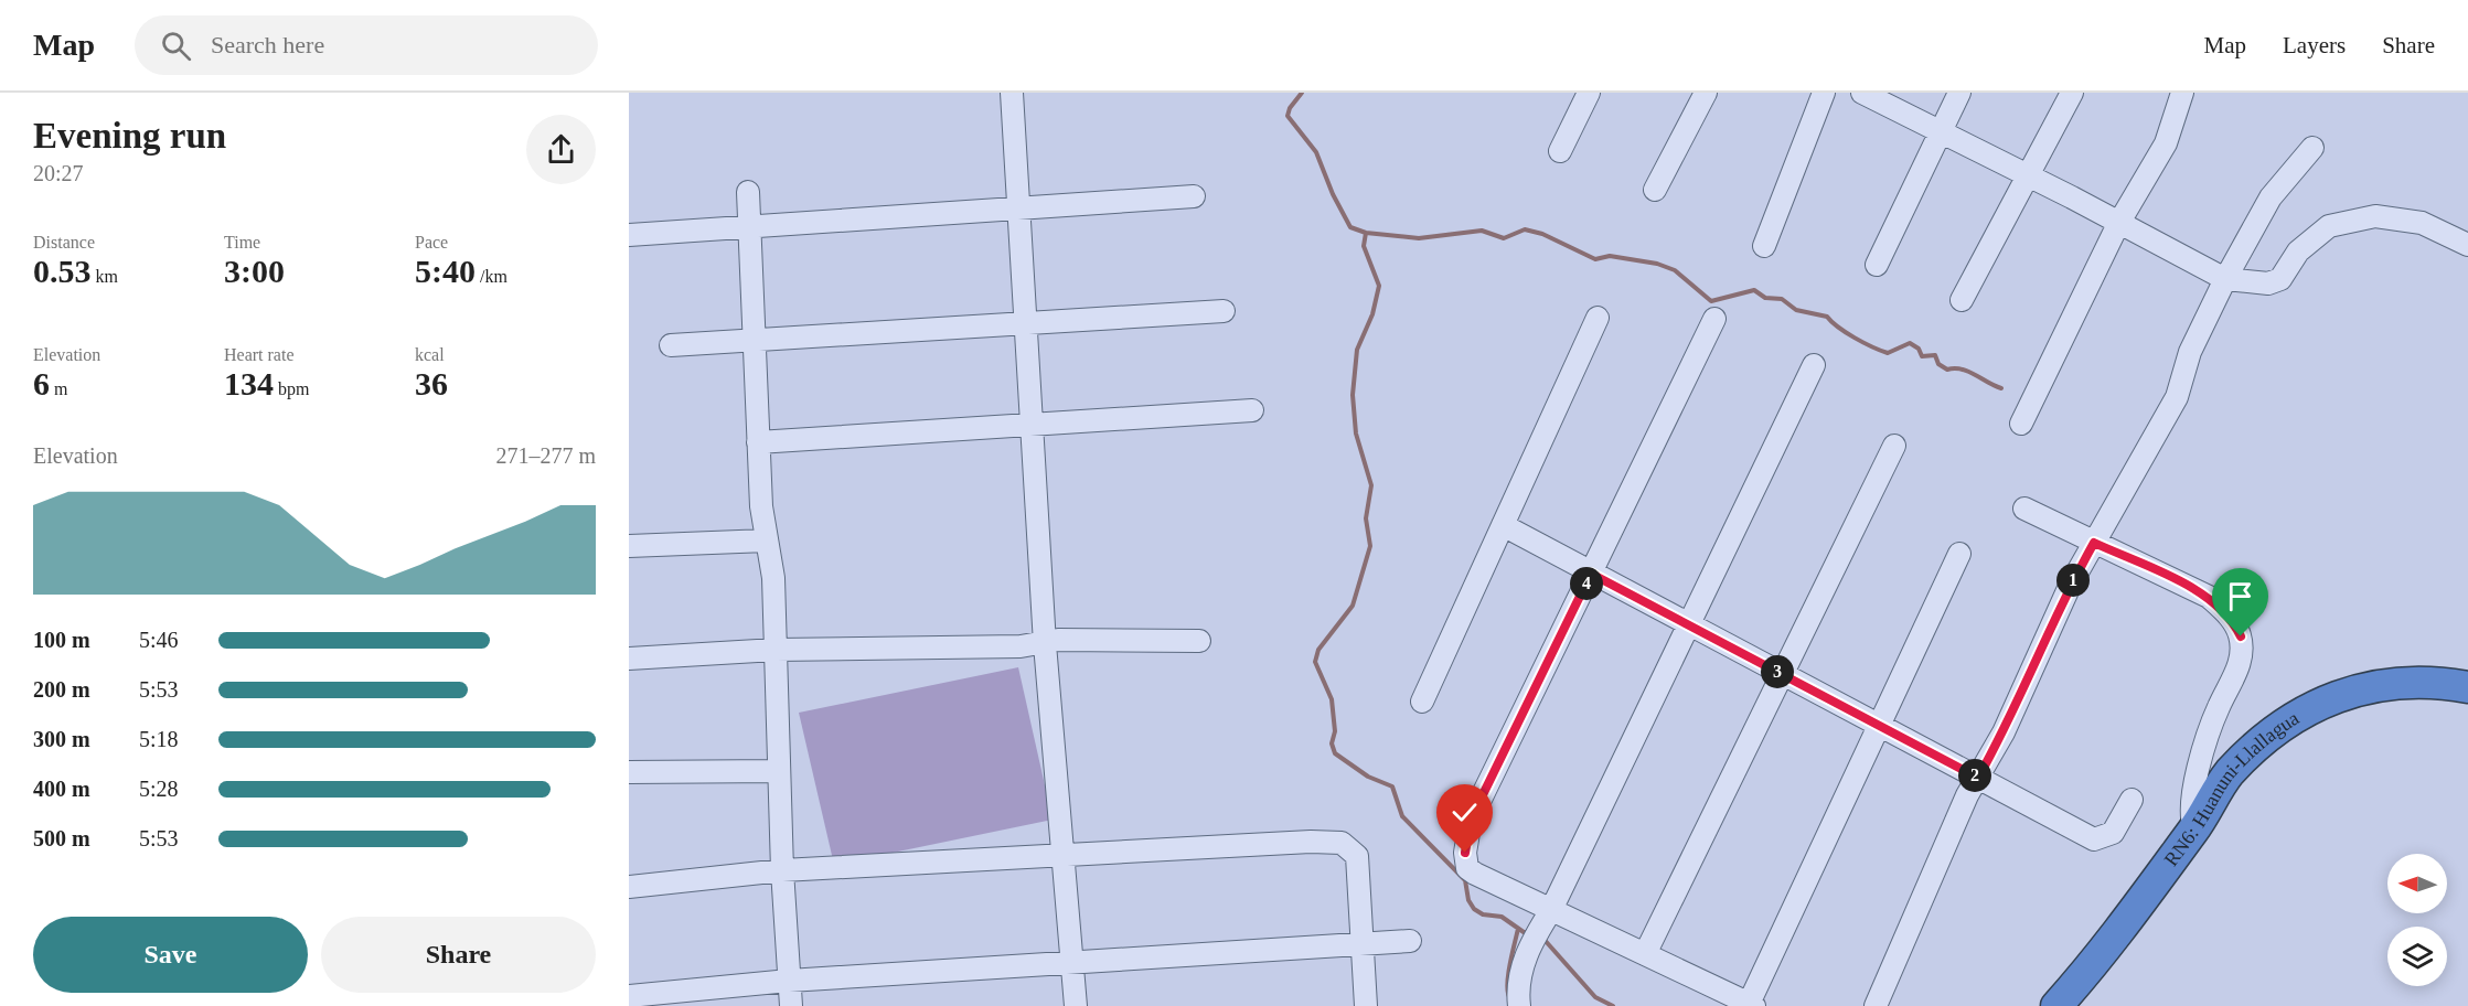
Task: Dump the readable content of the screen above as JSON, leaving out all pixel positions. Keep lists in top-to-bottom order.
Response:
{
  "streets": {
    "highway": ["RN6: Huanuni-Llallagua"]
  },
  "north": "left",
  "page": {
    "header": "Map",
    "search": "Search here",
    "nav": ["Map", "Layers", "Share"],
    "heading": ["Evening run", "20:27"],
    "stats": [
      ["Distance", "0.53 km"],
      ["Time", "3:00"],
      ["Pace", "5:40 /km"],
      ["Elevation", "6 m"],
      ["Heart rate", "134 bpm"],
      ["kcal", "36"]
    ],
    "chart": ["Elevation", "271–277 m"],
    "pins": [
      "1",
      "4",
      "3",
      "2"
    ],
    "list": [
      {
        "name": "100 m",
        "note": "5:46"
      },
      {
        "name": "200 m",
        "note": "5:53"
      },
      {
        "name": "300 m",
        "note": "5:18"
      },
      {
        "name": "400 m",
        "note": "5:28"
      },
      {
        "name": "500 m",
        "note": "5:53"
      }
    ],
    "buttons": ["Save", "Share"]
  }
}
